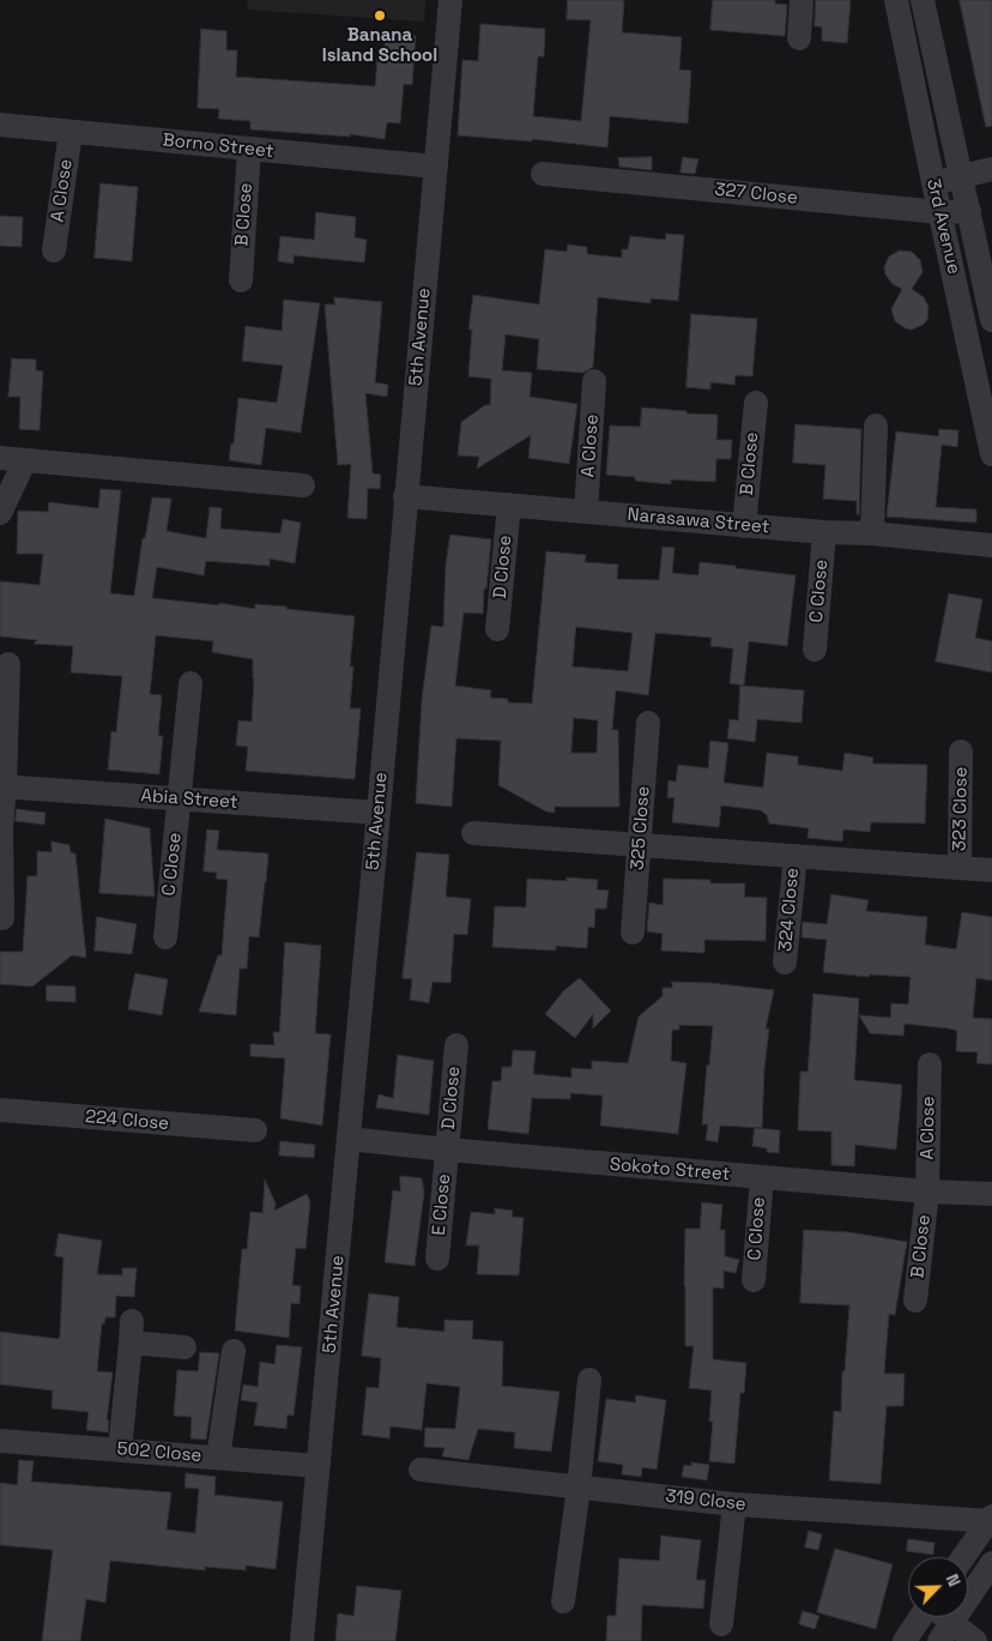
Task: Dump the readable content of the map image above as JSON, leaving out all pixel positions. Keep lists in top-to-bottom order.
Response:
{
  "streets": {
    "street": [
      "Borno Street",
      "A Close",
      "327 Close",
      "B Close",
      "3rd Avenue",
      "5th Avenue",
      "Narasawa Street",
      "D Close",
      "C Close",
      "Abia Street",
      "323 Close",
      "325 Close",
      "324 Close",
      "224 Close",
      "Sokoto Street",
      "E Close",
      "502 Close",
      "319 Close"
    ]
  },
  "crossings": [
    ["Borno Street", "A Close"],
    ["Borno Street", "B Close"],
    ["Borno Street", "5th Avenue"],
    ["A Close", "B Close"],
    ["A Close", "Narasawa Street"],
    ["A Close", "Sokoto Street"],
    ["327 Close", "3rd Avenue"],
    ["B Close", "Narasawa Street"],
    ["B Close", "Sokoto Street"],
    ["5th Avenue", "Narasawa Street"],
    ["5th Avenue", "Abia Street"],
    ["5th Avenue", "Sokoto Street"],
    ["5th Avenue", "502 Close"],
    ["Narasawa Street", "D Close"],
    ["Narasawa Street", "C Close"],
    ["D Close", "Sokoto Street"],
    ["D Close", "E Close"],
    ["C Close", "Abia Street"],
    ["C Close", "Sokoto Street"],
    ["Sokoto Street", "E Close"]
  ],
  "places": ["Banana Island School"],
  "north": "top right"
}
